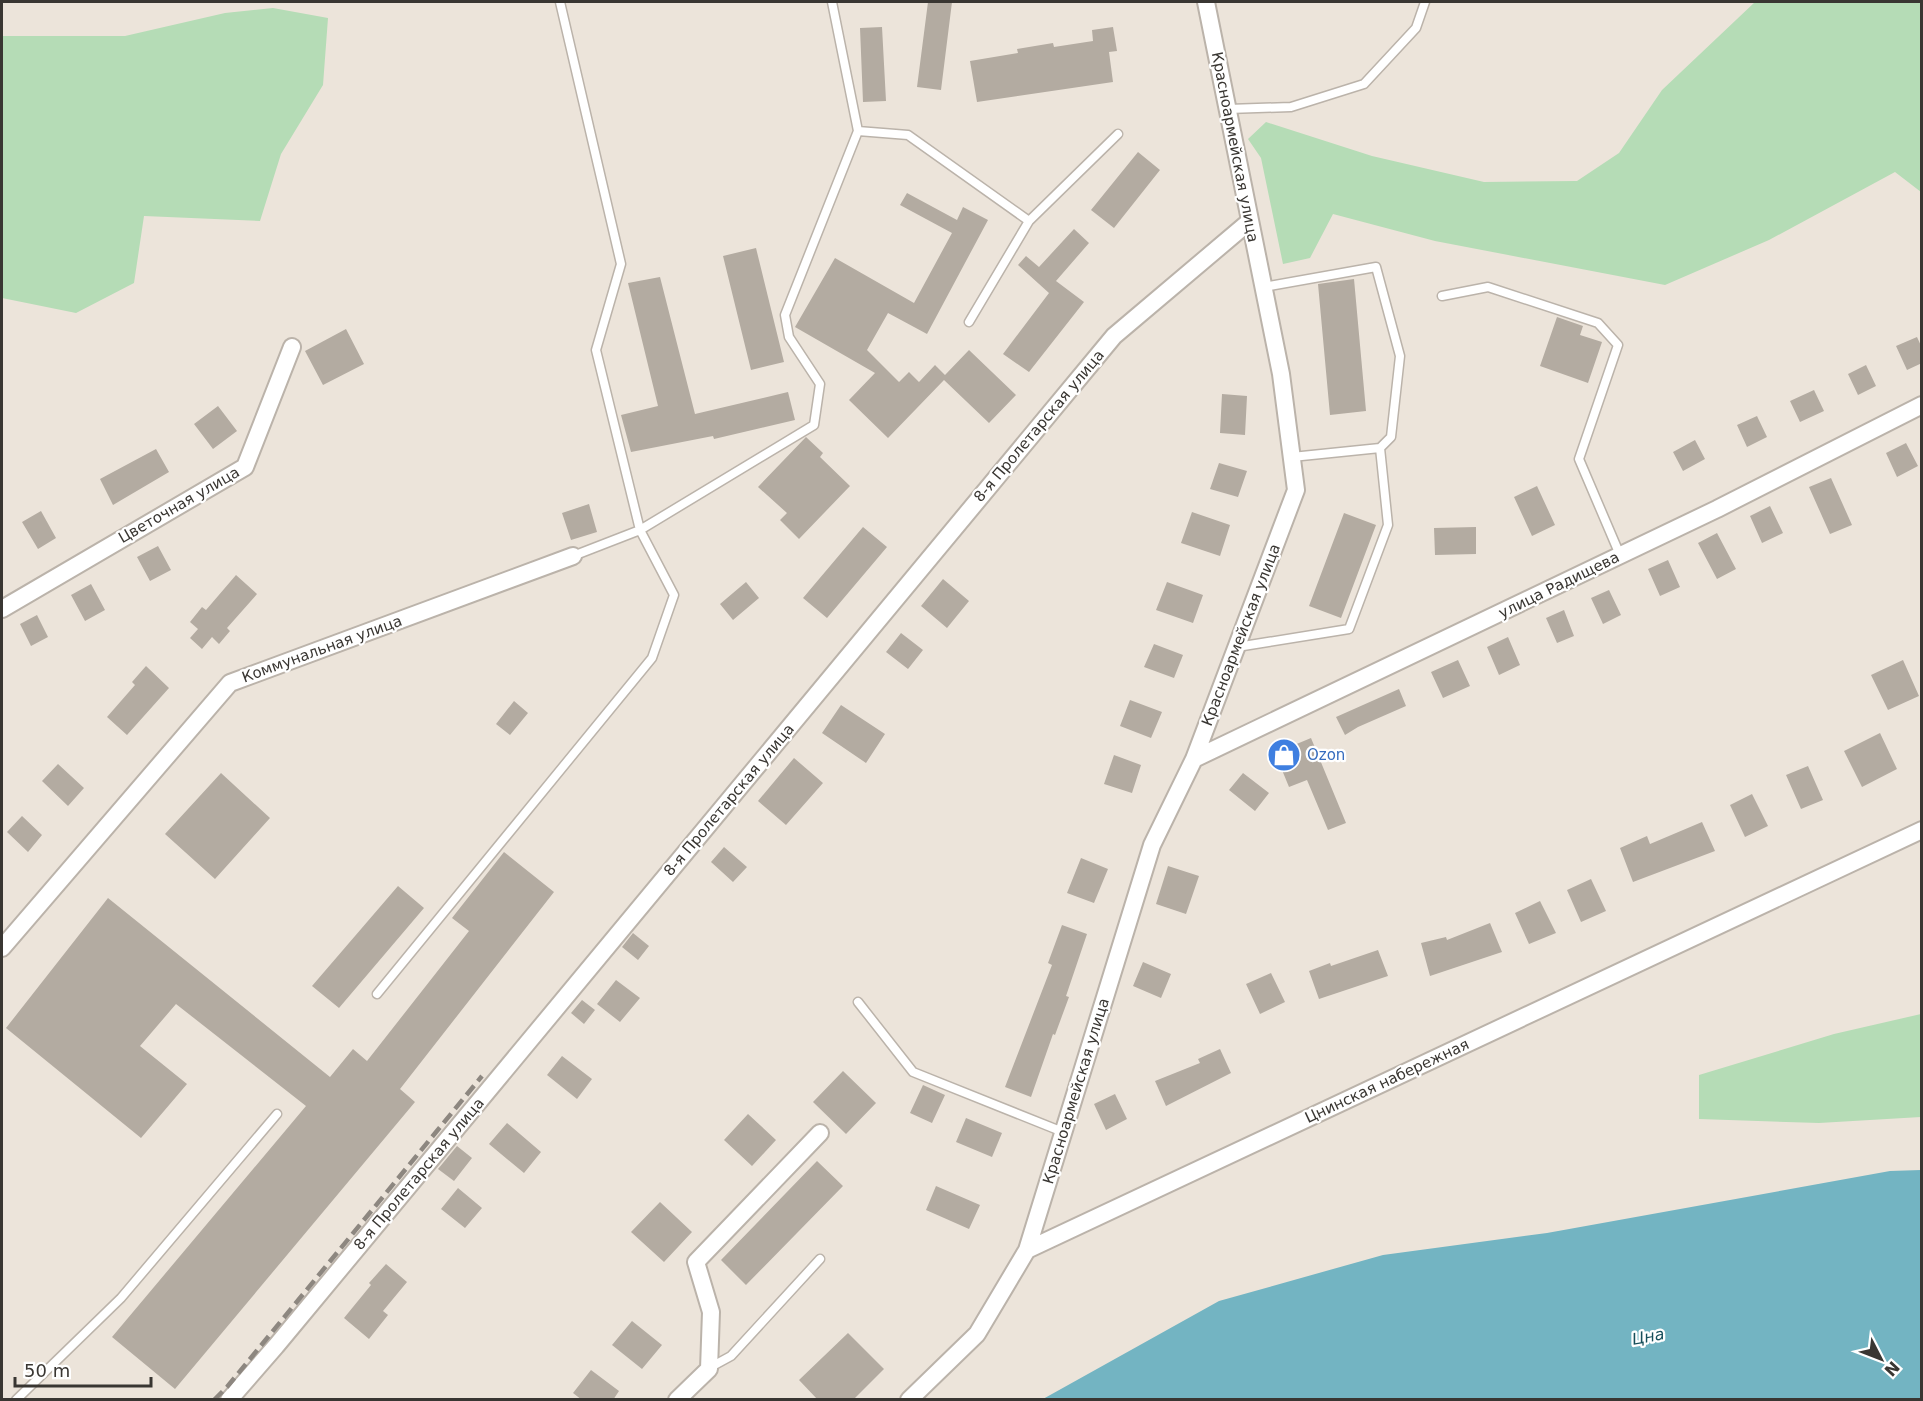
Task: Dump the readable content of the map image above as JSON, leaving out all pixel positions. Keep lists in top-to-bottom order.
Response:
{
  "streets": {
    "street": [
      "Красноармейская улица",
      "8-я Пролетарская улица",
      "Цветочная улица",
      "улица Радищева",
      "Коммунальная улица",
      "Цнинская набережная"
    ]
  },
  "crossings": [
    ["Красноармейская улица", "8-я Пролетарская улица"],
    ["Красноармейская улица", "улица Радищева"],
    ["Красноармейская улица", "Цнинская набережная"]
  ],
  "water": ["Цна"],
  "places": {
    "shop": ["Ozon"]
  },
  "scale_bar": "50 m",
  "north": "bottom right"
}
